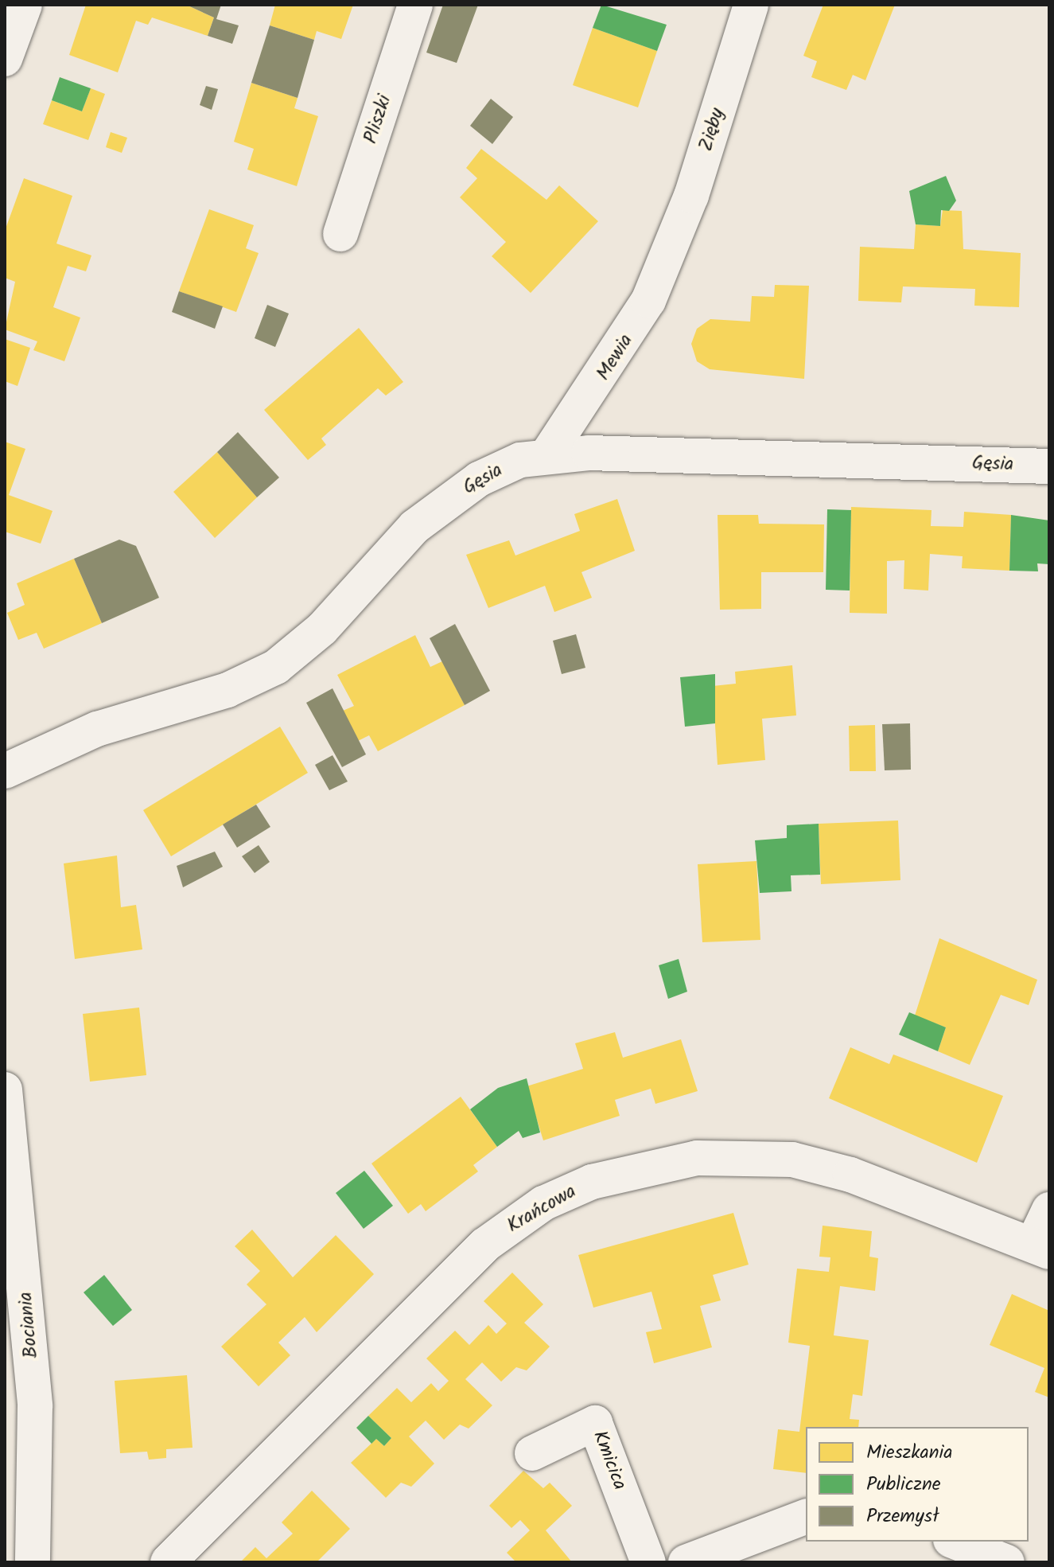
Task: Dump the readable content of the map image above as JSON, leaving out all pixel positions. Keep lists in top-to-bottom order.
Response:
{
  "streets": {
    "street": [
      "Pliszki",
      "Zięby",
      "Mewia",
      "Gęsia",
      "Krańcowa",
      "Bociania",
      "Kmicica"
    ]
  },
  "crossings": [
    ["Zięby", "Mewia"],
    ["Mewia", "Gęsia"]
  ],
  "legend": ["Mieszkania", "Publiczne", "Przemysł"]
}
